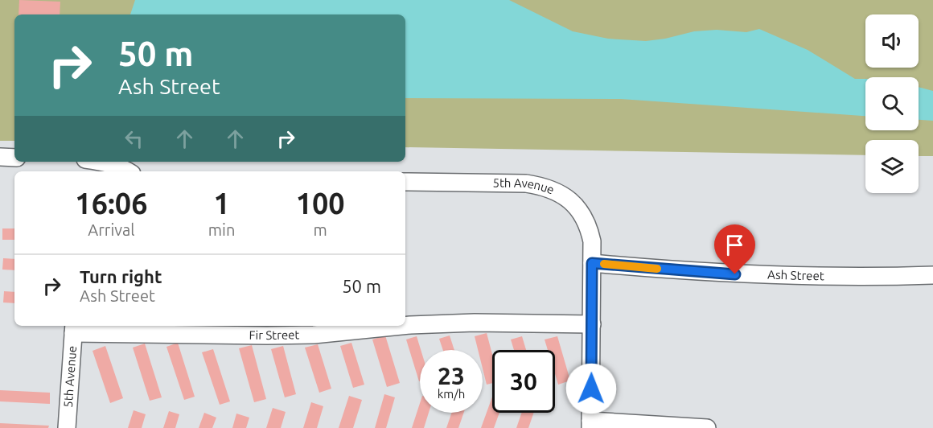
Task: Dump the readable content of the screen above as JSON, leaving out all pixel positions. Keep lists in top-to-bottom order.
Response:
{
  "streets": {
    "street": ["5th Avenue", "Ash Street", "Fir Street"]
  },
  "crossings": [
    ["5th Avenue", "Ash Street"],
    ["5th Avenue", "Fir Street"]
  ],
  "page": {
    "turn": ["50 m", "Ash Street"],
    "eta": [
      "16:06",
      "Arrival",
      "1",
      "min",
      "100",
      "m"
    ],
    "list": [
      {
        "name": "Turn right",
        "note": "Ash Street",
        "value": "50 m"
      }
    ],
    "speed": "23 km/h",
    "limit": "30"
  }
}
